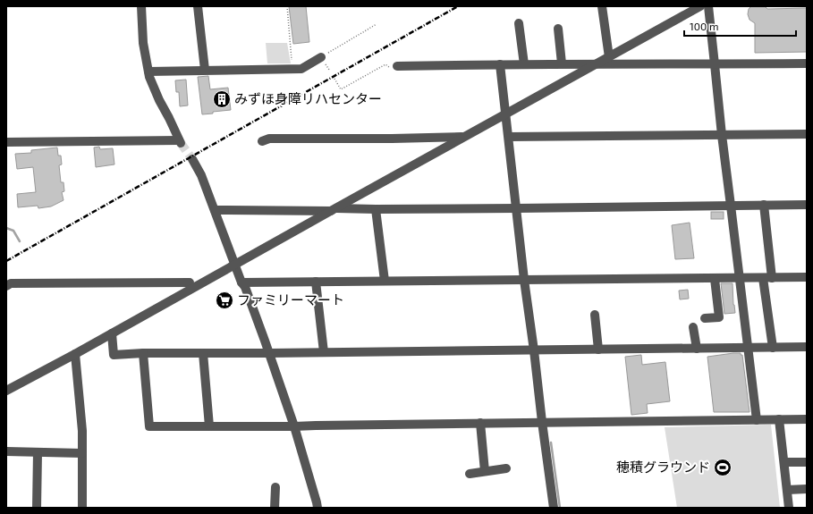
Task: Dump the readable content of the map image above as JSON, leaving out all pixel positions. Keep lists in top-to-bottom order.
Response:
{
  "places": {
    "building": ["みずほ身障リハセンター"],
    "supermarket": ["ファミリーマート"],
    "sports": ["穂積グラウンド"]
  },
  "scale_bar": "100 m"
}
